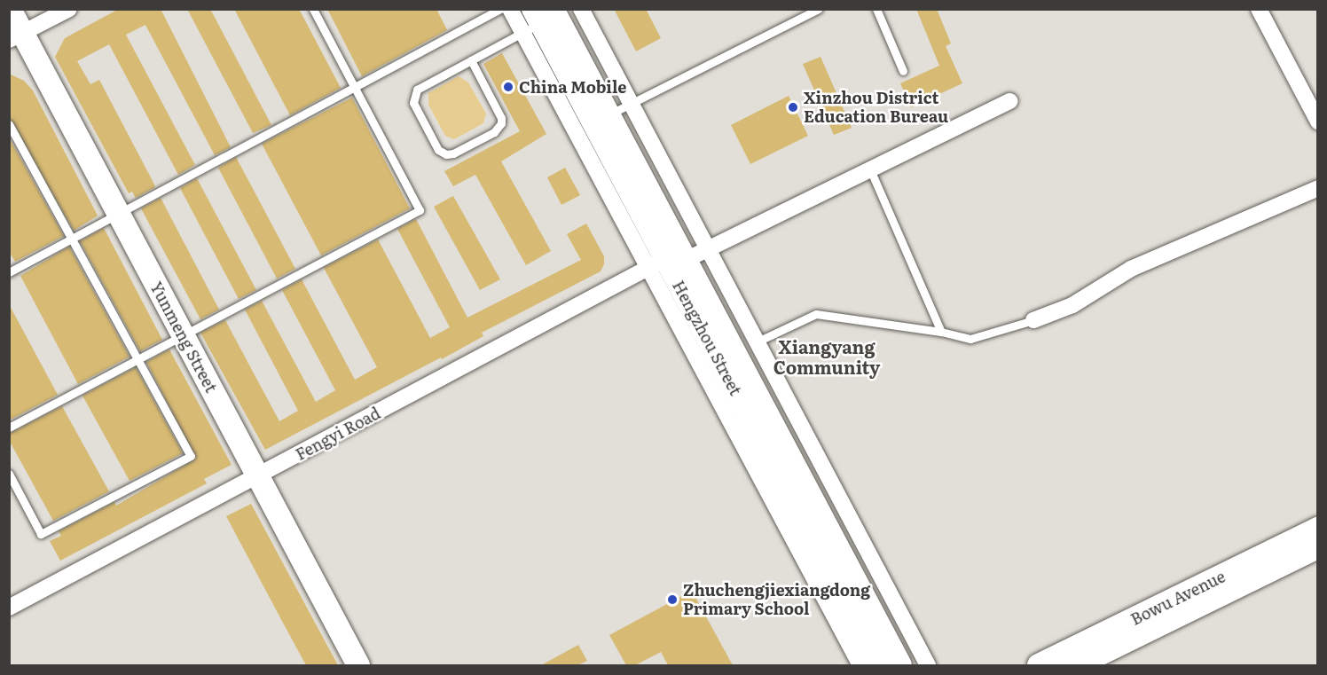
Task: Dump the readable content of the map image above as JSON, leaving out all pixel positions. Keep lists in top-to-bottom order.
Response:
{
  "streets": {
    "main road": ["Yunmeng Street", "Hengzhou Street", "Bowu Avenue"],
    "street": ["Fengyi Road"]
  },
  "crossings": [
    ["Yunmeng Street", "Fengyi Road"],
    ["Hengzhou Street", "Fengyi Road"]
  ],
  "districts": ["Xiangyang Community"],
  "places": ["China Mobile", "Xinzhou District Education Bureau", "Zhuchengjiexiangdong Primary School"]
}
